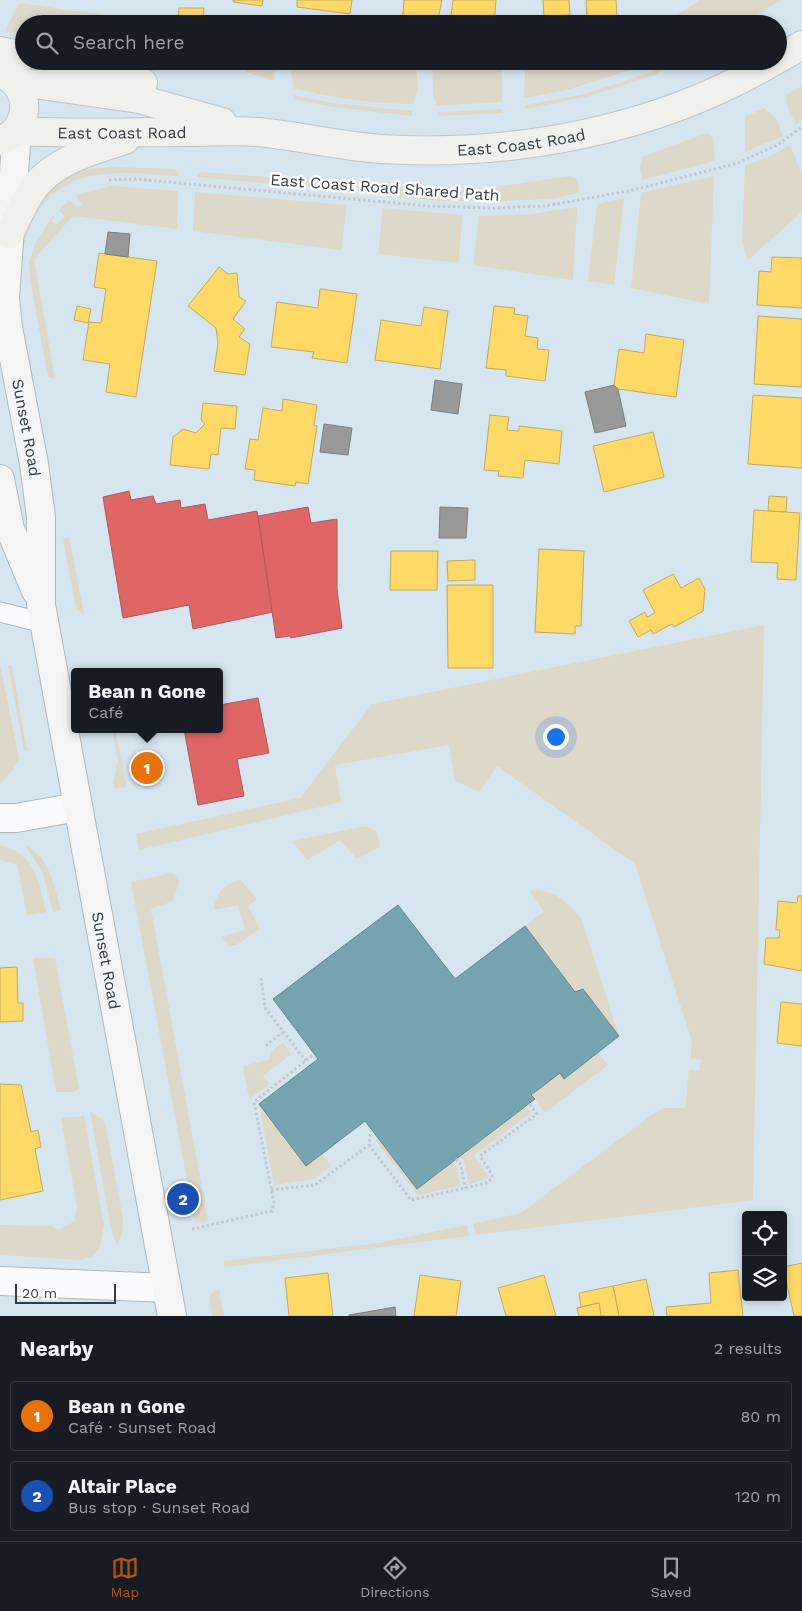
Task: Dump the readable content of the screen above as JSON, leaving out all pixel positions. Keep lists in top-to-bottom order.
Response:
{
  "streets": {
    "main road": ["East Coast Road", "Sunset Road"],
    "path": ["East Coast Road Shared Path"]
  },
  "crossings": [
    ["East Coast Road", "Sunset Road"]
  ],
  "scale_bar": "20 m",
  "page": {
    "search": "Search here",
    "popup": ["Bean n Gone", "Café"],
    "pins": ["1", "2"],
    "scale": "20 m",
    "heading": ["Nearby", "2 results"],
    "list": [
      {
        "mark": "1",
        "name": "Bean n Gone",
        "note": "Café · Sunset Road",
        "value": "80 m"
      },
      {
        "mark": "2",
        "name": "Altair Place",
        "note": "Bus stop · Sunset Road",
        "value": "120 m"
      }
    ],
    "nav": ["Map", "Directions", "Saved"]
  }
}
